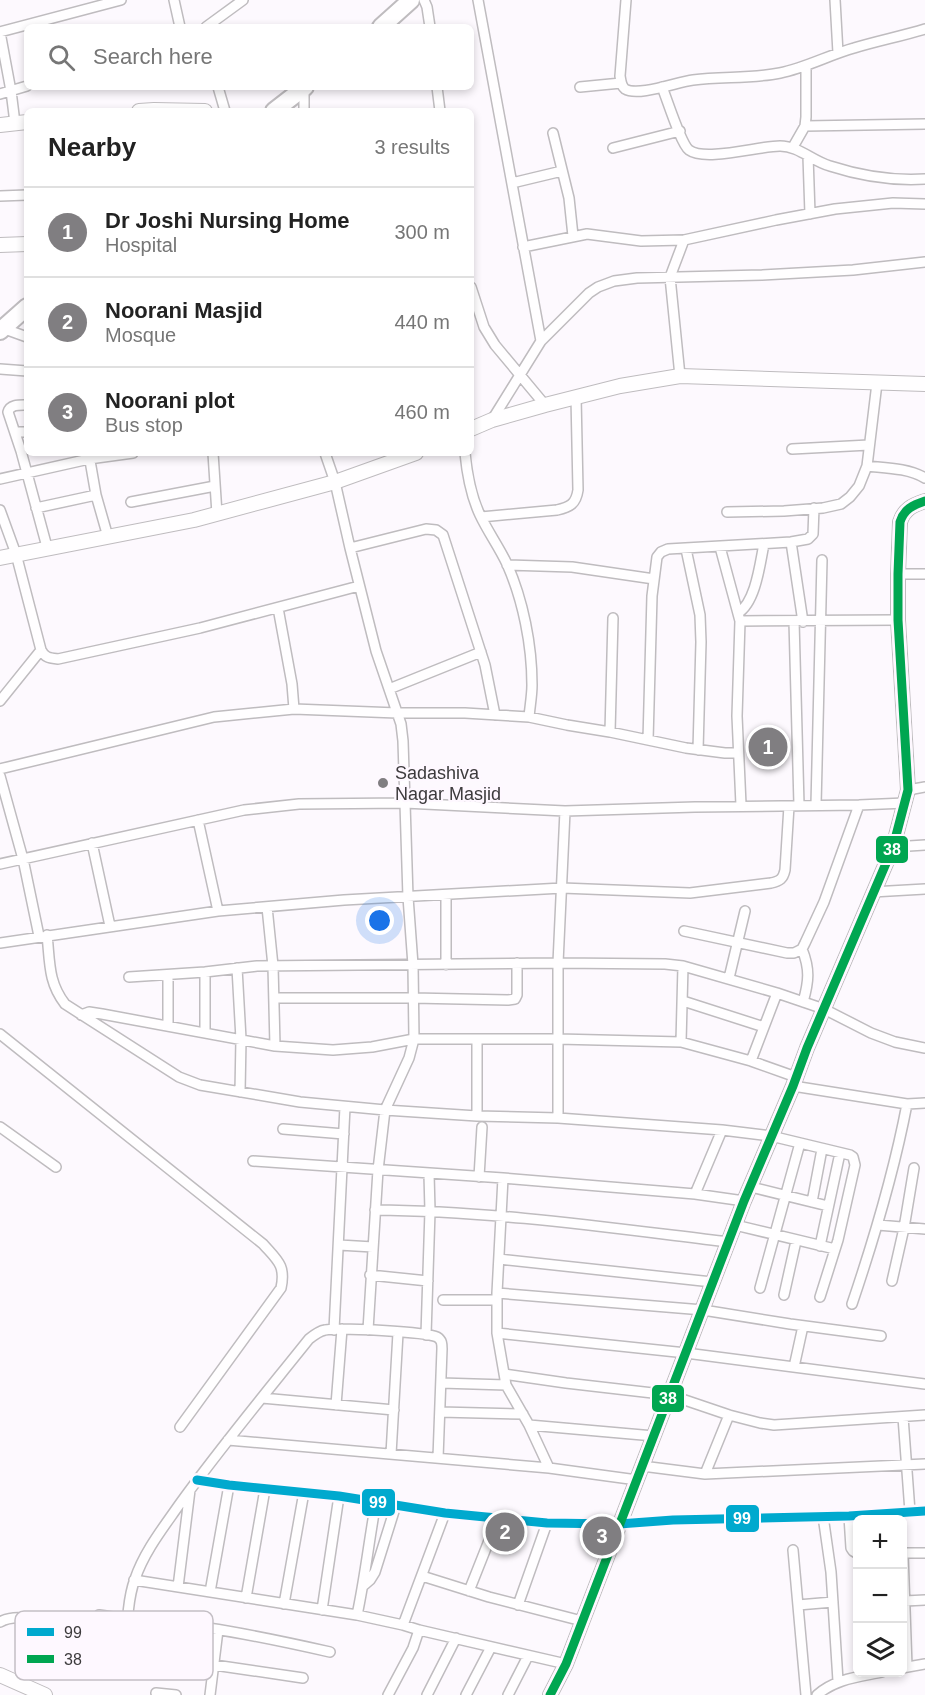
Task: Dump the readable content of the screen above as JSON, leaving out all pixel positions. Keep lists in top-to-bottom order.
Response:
{
  "places": ["Sadashiva Nagar Masjid"],
  "lines": ["transit line 38", "transit line 99"],
  "legend": ["99", "38"],
  "page": {
    "search": "Search here",
    "heading": ["Nearby", "3 results"],
    "list": [
      {
        "mark": "1",
        "name": "Dr Joshi Nursing Home",
        "note": "Hospital",
        "value": "300 m"
      },
      {
        "mark": "2",
        "name": "Noorani Masjid",
        "note": "Mosque",
        "value": "440 m"
      },
      {
        "mark": "3",
        "name": "Noorani plot",
        "note": "Bus stop",
        "value": "460 m"
      }
    ],
    "pins": ["1", "2", "3"],
    "map_buttons": ["+", "−"]
  }
}
